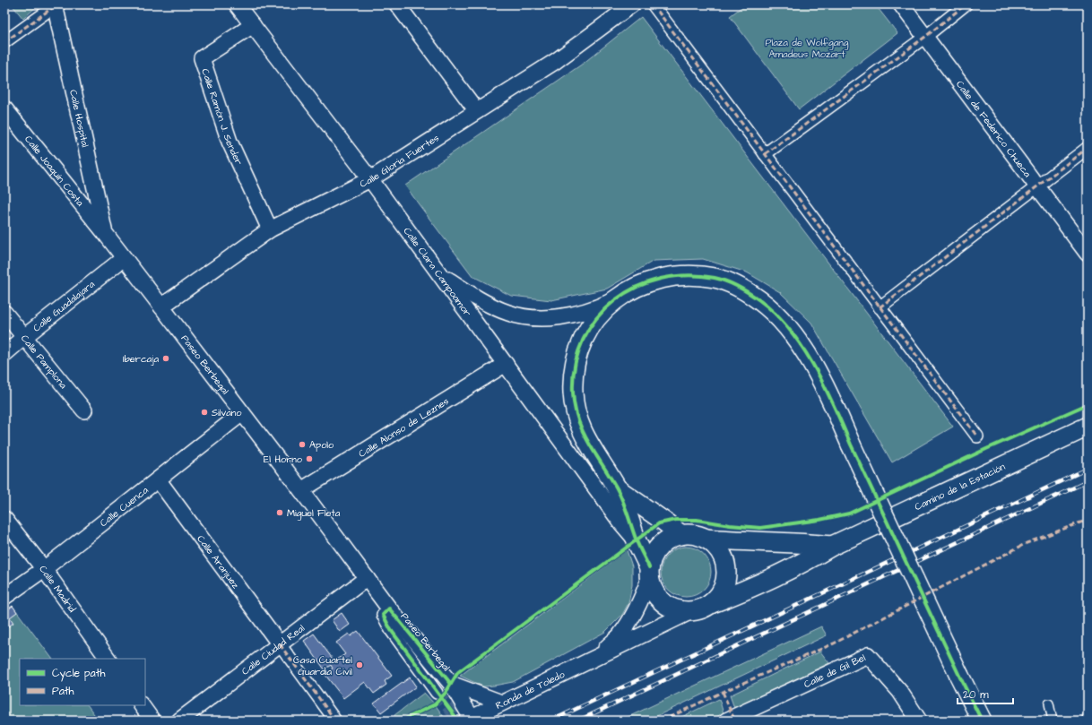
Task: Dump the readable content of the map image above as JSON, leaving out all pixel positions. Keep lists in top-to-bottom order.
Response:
{
  "streets": {
    "street": [
      "Calle Ramón J. Sender",
      "Calle Hospital",
      "Calle de Federico Chueca",
      "Calle Gloria Fuertes",
      "Calle Joaquín Costa",
      "Calle Clara Campoamor",
      "Calle Guadalajara",
      "Calle Pamplona",
      "Paseo Berbegal",
      "Calle Alonso de Leznes",
      "Camino de la Estación",
      "Calle Cuenca",
      "Calle Aranjuez",
      "Calle Madrid",
      "Calle Ciudad Real",
      "Calle de Gil Bel",
      "Ronda de Toledo"
    ]
  },
  "crossings": [
    ["Calle Ramón J. Sender", "Calle Gloria Fuertes"],
    ["Calle Ramón J. Sender", "Calle Clara Campoamor"],
    ["Calle Hospital", "Calle Joaquín Costa"],
    ["Calle Hospital", "Paseo Berbegal"],
    ["Calle Gloria Fuertes", "Calle Clara Campoamor"],
    ["Calle Gloria Fuertes", "Paseo Berbegal"],
    ["Calle Joaquín Costa", "Paseo Berbegal"],
    ["Calle Clara Campoamor", "Calle Alonso de Leznes"],
    ["Calle Guadalajara", "Calle Pamplona"],
    ["Calle Guadalajara", "Paseo Berbegal"],
    ["Paseo Berbegal", "Calle Alonso de Leznes"],
    ["Paseo Berbegal", "Calle Cuenca"],
    ["Paseo Berbegal", "Calle Ciudad Real"],
    ["Paseo Berbegal", "Ronda de Toledo"],
    ["Camino de la Estación", "Ronda de Toledo"],
    ["Calle Cuenca", "Calle Aranjuez"],
    ["Calle Cuenca", "Calle Madrid"],
    ["Calle Aranjuez", "Calle Ciudad Real"]
  ],
  "parks": ["Plaza de Wolfgang Amadeus Mozart"],
  "places": [
    "Ibercaja",
    "Silvano",
    "Apolo",
    "El Horno",
    "Miguel Fleta",
    "Casa Cuartel Guardia Civil"
  ],
  "legend": ["Cycle path", "Path"],
  "scale_bar": "20 m"
}
